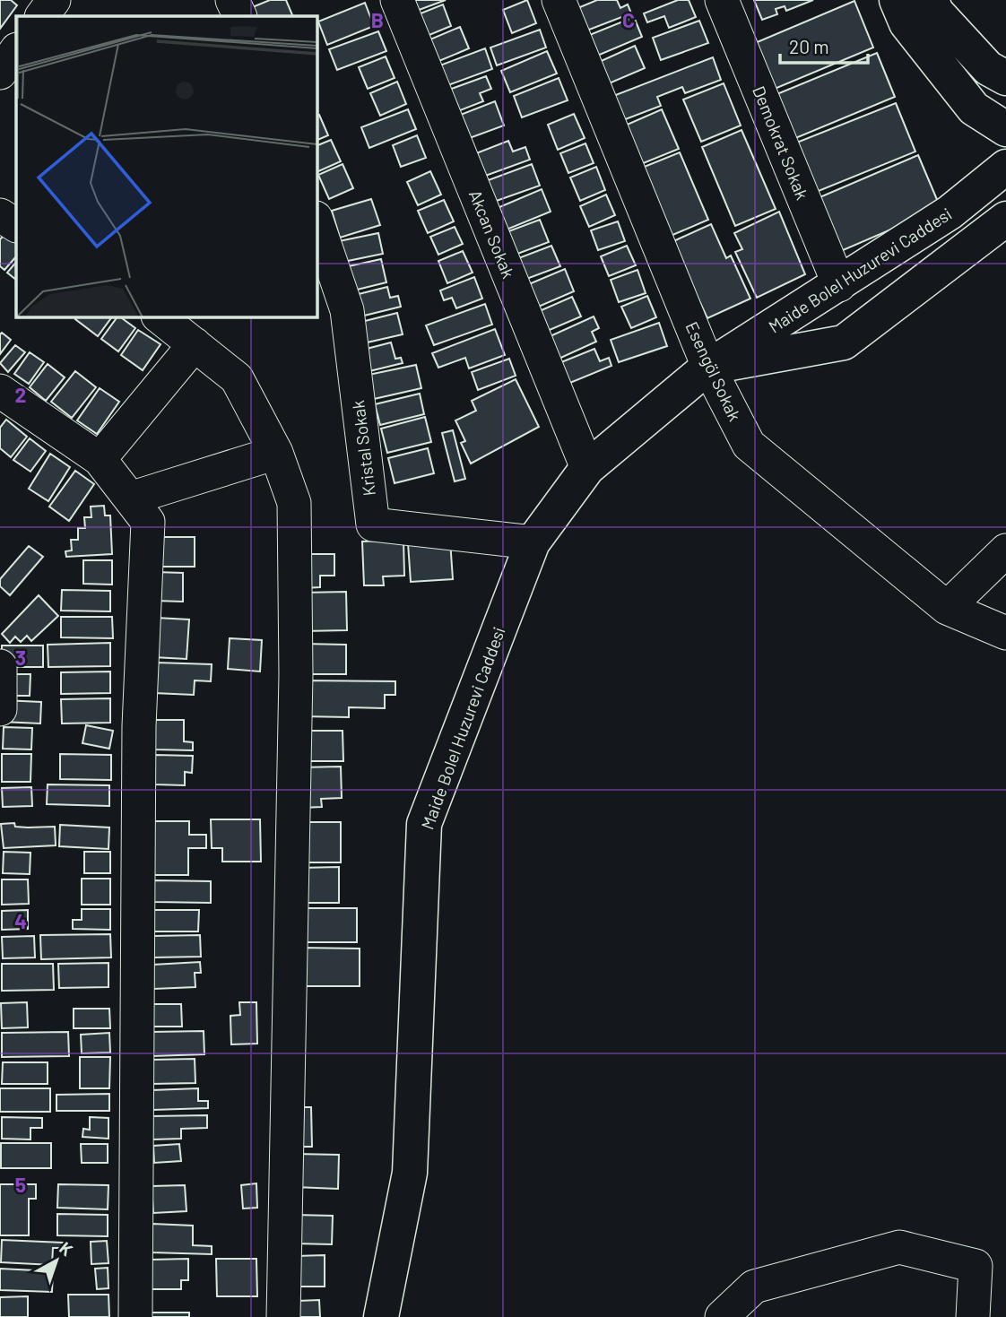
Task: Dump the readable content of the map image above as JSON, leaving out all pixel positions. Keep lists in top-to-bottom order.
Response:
{
  "streets": {
    "main road": ["Maide Bolel Huzurevi Caddesi"],
    "street": [
      "Demokrat Sokak",
      "Akcan Sokak",
      "Esengöl Sokak",
      "Kristal Sokak"
    ]
  },
  "crossings": [
    ["Demokrat Sokak", "Maide Bolel Huzurevi Caddesi"],
    ["Akcan Sokak", "Maide Bolel Huzurevi Caddesi"],
    ["Maide Bolel Huzurevi Caddesi", "Esengöl Sokak"],
    ["Maide Bolel Huzurevi Caddesi", "Kristal Sokak"]
  ],
  "scale_bar": "20 m",
  "north": "top right",
  "grid": {
    "columns": ["B", "C"],
    "rows": [
      "2",
      "3",
      "4",
      "5"
    ]
  }
}
